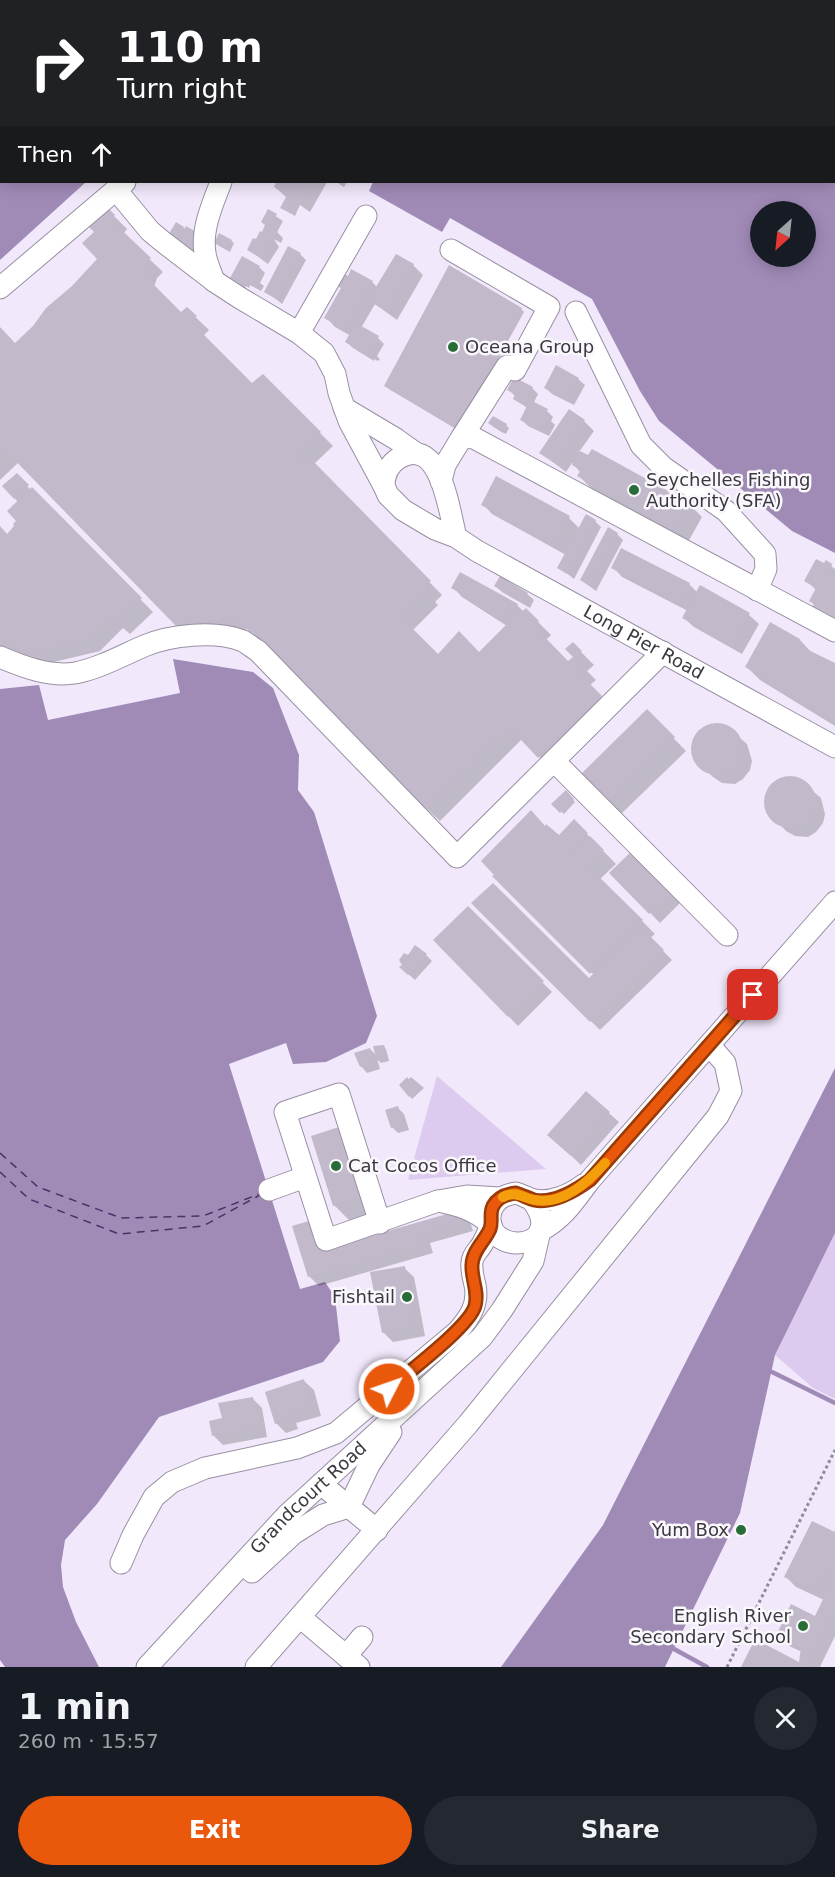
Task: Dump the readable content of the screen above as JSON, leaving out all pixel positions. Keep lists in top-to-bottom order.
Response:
{
  "streets": {
    "street": ["Long Pier Road", "Grandcourt Road"]
  },
  "places": [
    "Oceana Group",
    "Seychelles Fishing Authority (SFA)",
    "Cat Cocos Office",
    "Fishtail",
    "Yum Box",
    "English River Secondary School"
  ],
  "north": "bottom left",
  "page": {
    "turn": ["110 m", "Turn right"],
    "then": "Then",
    "heading": ["1 min", "260 m · 15:57"],
    "buttons": ["Exit", "Share"]
  }
}
